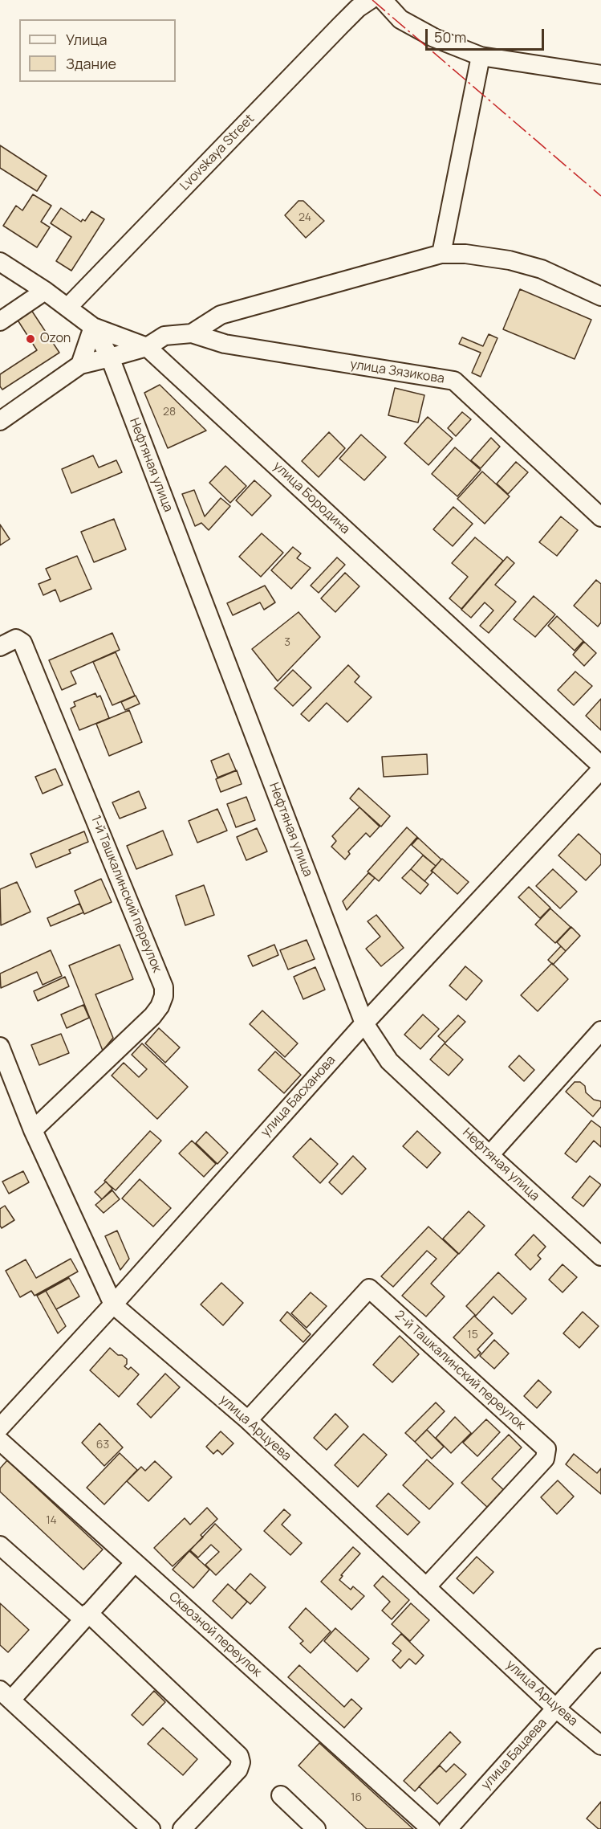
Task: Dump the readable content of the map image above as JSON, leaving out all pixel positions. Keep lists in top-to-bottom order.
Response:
{
  "streets": {
    "street": [
      "Lvovskaya Street",
      "улица Зязикова",
      "Нефтяная улица",
      "улица Бородина",
      "1-й Ташкалинский переулок",
      "улица Басханова",
      "2-й Ташкалинский переулок",
      "улица Арцуева",
      "Сквозной переулок",
      "улица Бацаева"
    ]
  },
  "crossings": [
    ["Lvovskaya Street", "улица Бородина"],
    ["улица Зязикова", "Нефтяная улица"],
    ["улица Зязикова", "улица Бородина"],
    ["Нефтяная улица", "улица Бородина"],
    ["Нефтяная улица", "улица Басханова"],
    ["1-й Ташкалинский переулок", "улица Арцуева"],
    ["улица Басханова", "улица Арцуева"],
    ["2-й Ташкалинский переулок", "улица Арцуева"],
    ["улица Арцуева", "улица Бацаева"]
  ],
  "places": ["Ozon"],
  "house_numbers": [
    "24",
    "28",
    "3",
    "15",
    "63",
    "14",
    "16"
  ],
  "legend": ["Улица", "Здание"],
  "scale_bar": "50 m"
}
